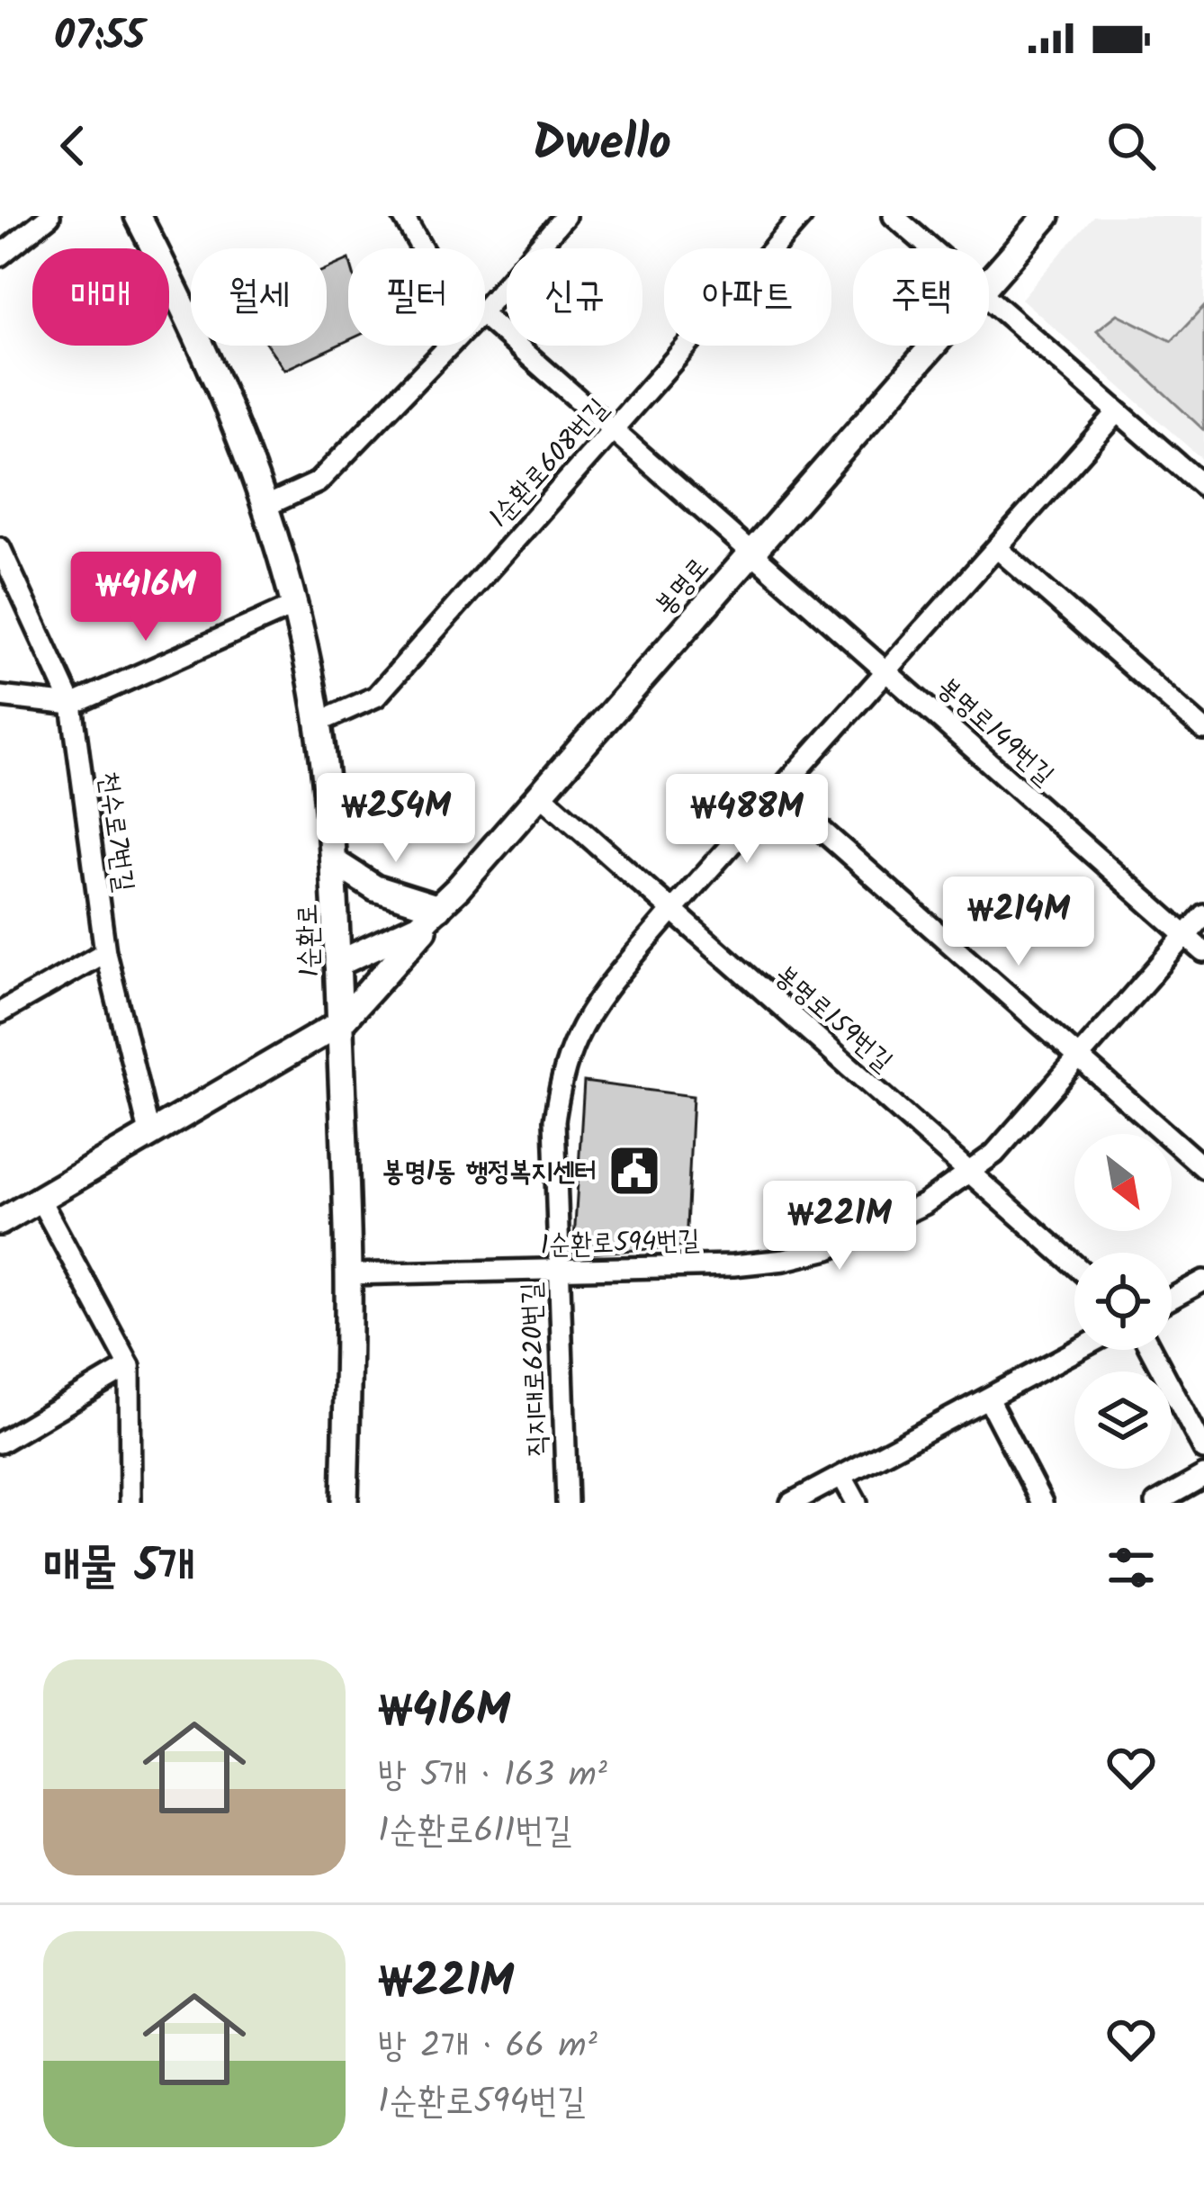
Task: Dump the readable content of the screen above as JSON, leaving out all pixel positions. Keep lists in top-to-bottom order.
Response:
{
  "streets": {
    "street": [
      "1순환로608번길",
      "봉명로",
      "봉명로149번길",
      "천수로7번길",
      "1순환로",
      "봉명로159번길",
      "1순환로594번길",
      "직지대로620번길"
    ]
  },
  "crossings": [
    ["1순환로608번길", "봉명로149번길"],
    ["1순환로608번길", "1순환로"],
    ["봉명로", "봉명로149번길"],
    ["봉명로", "1순환로"],
    ["봉명로", "봉명로159번길"],
    ["봉명로149번길", "1순환로594번길"],
    ["봉명로149번길", "직지대로620번길"],
    ["1순환로", "1순환로594번길"],
    ["봉명로159번길", "1순환로594번길"],
    ["봉명로159번길", "직지대로620번길"],
    ["1순환로594번길", "직지대로620번길"]
  ],
  "places": {
    "public building": ["봉명1동 행정복지센터"]
  },
  "north": "bottom right",
  "page": {
    "status": "07:55",
    "header": "Dwello",
    "chip": [
      "매매",
      "월세",
      "필터",
      "신규",
      "아파트",
      "주택"
    ],
    "price": [
      "₩416M",
      "₩254M",
      "₩488M",
      "₩214M",
      "₩221M"
    ],
    "heading": "매물 5개",
    "list": [
      {
        "name": "₩416M",
        "note": "방 5개 · 163 m² · 1순환로611번길"
      },
      {
        "name": "₩221M",
        "note": "방 2개 · 66 m² · 1순환로594번길"
      }
    ]
  }
}
